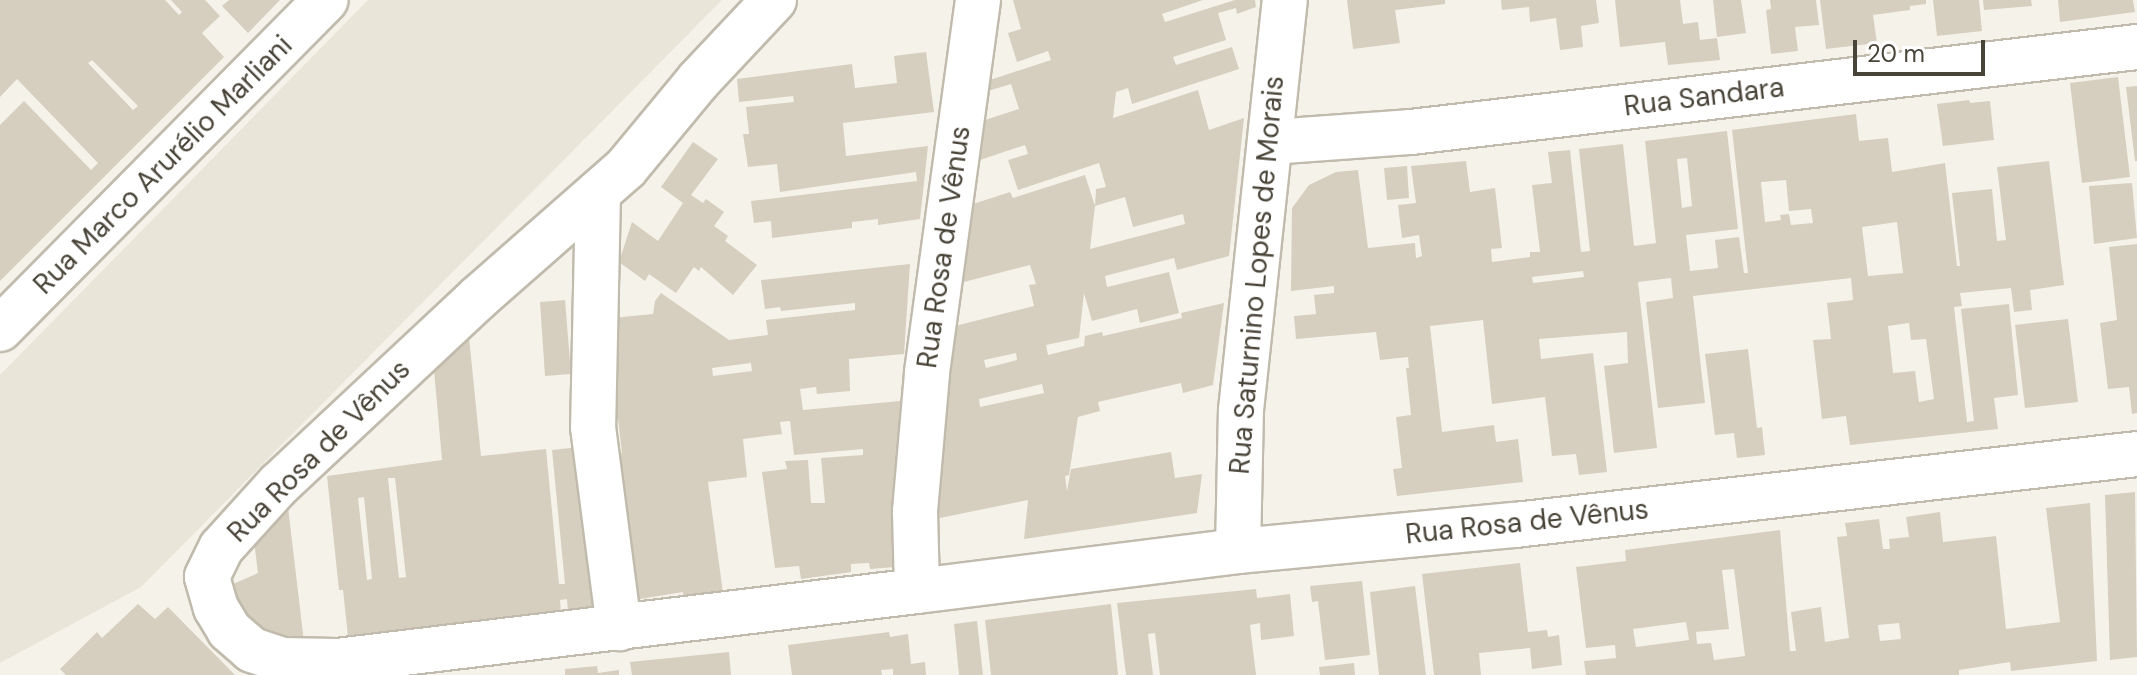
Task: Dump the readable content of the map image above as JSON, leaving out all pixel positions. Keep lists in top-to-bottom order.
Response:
{
  "streets": {
    "street": [
      "Rua Sandara",
      "Rua Marco Arurélio Marliani",
      "Rua Rosa de Vênus",
      "Rua Saturnino Lopes de Morais"
    ]
  },
  "crossings": [
    ["Rua Sandara", "Rua Saturnino Lopes de Morais"],
    ["Rua Rosa de Vênus", "Rua Saturnino Lopes de Morais"]
  ],
  "scale_bar": "20 m"
}
